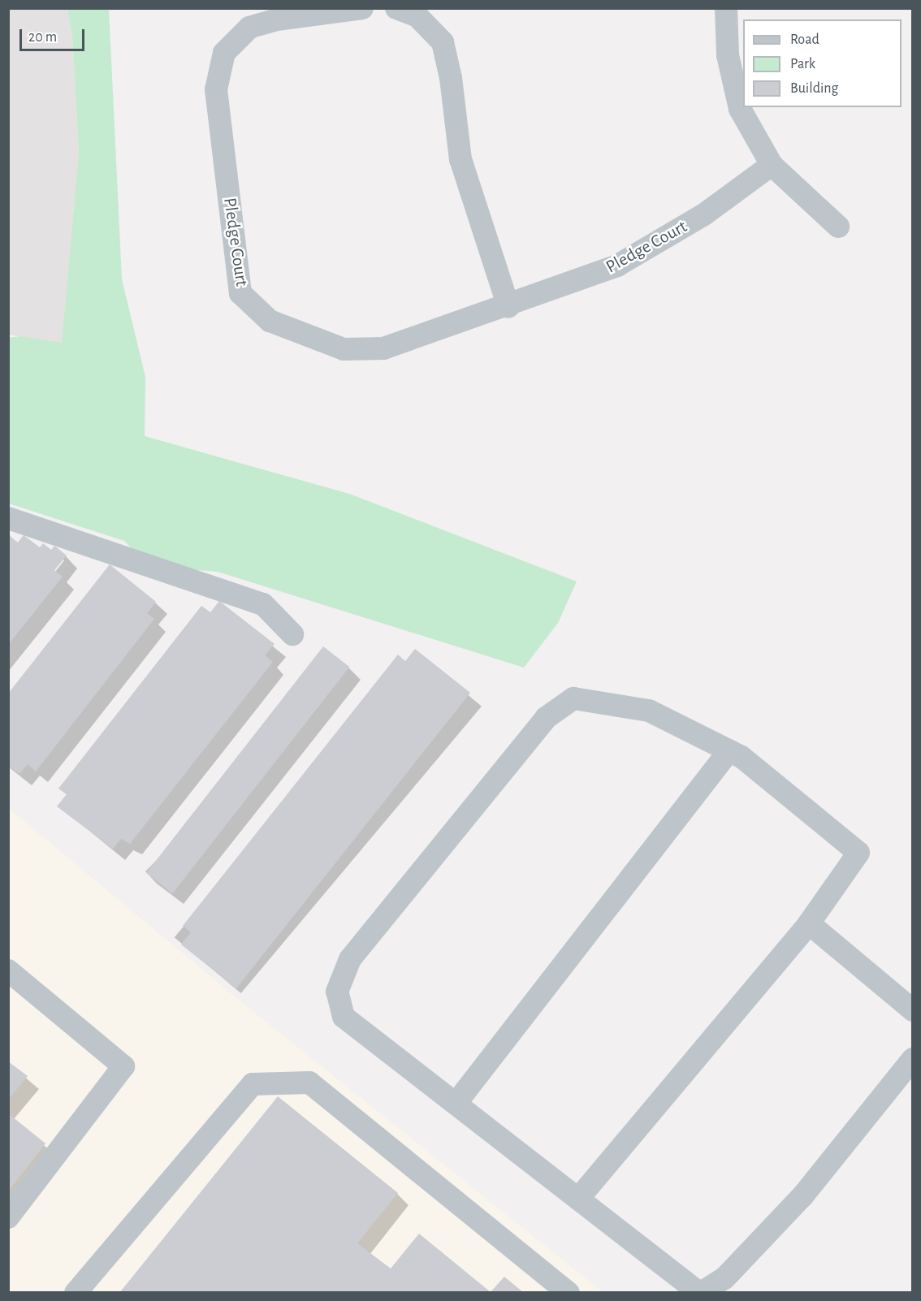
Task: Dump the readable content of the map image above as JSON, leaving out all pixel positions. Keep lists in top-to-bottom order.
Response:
{
  "streets": {
    "street": ["Pledge Court"]
  },
  "legend": ["Road", "Park", "Building"],
  "scale_bar": "20 m"
}
